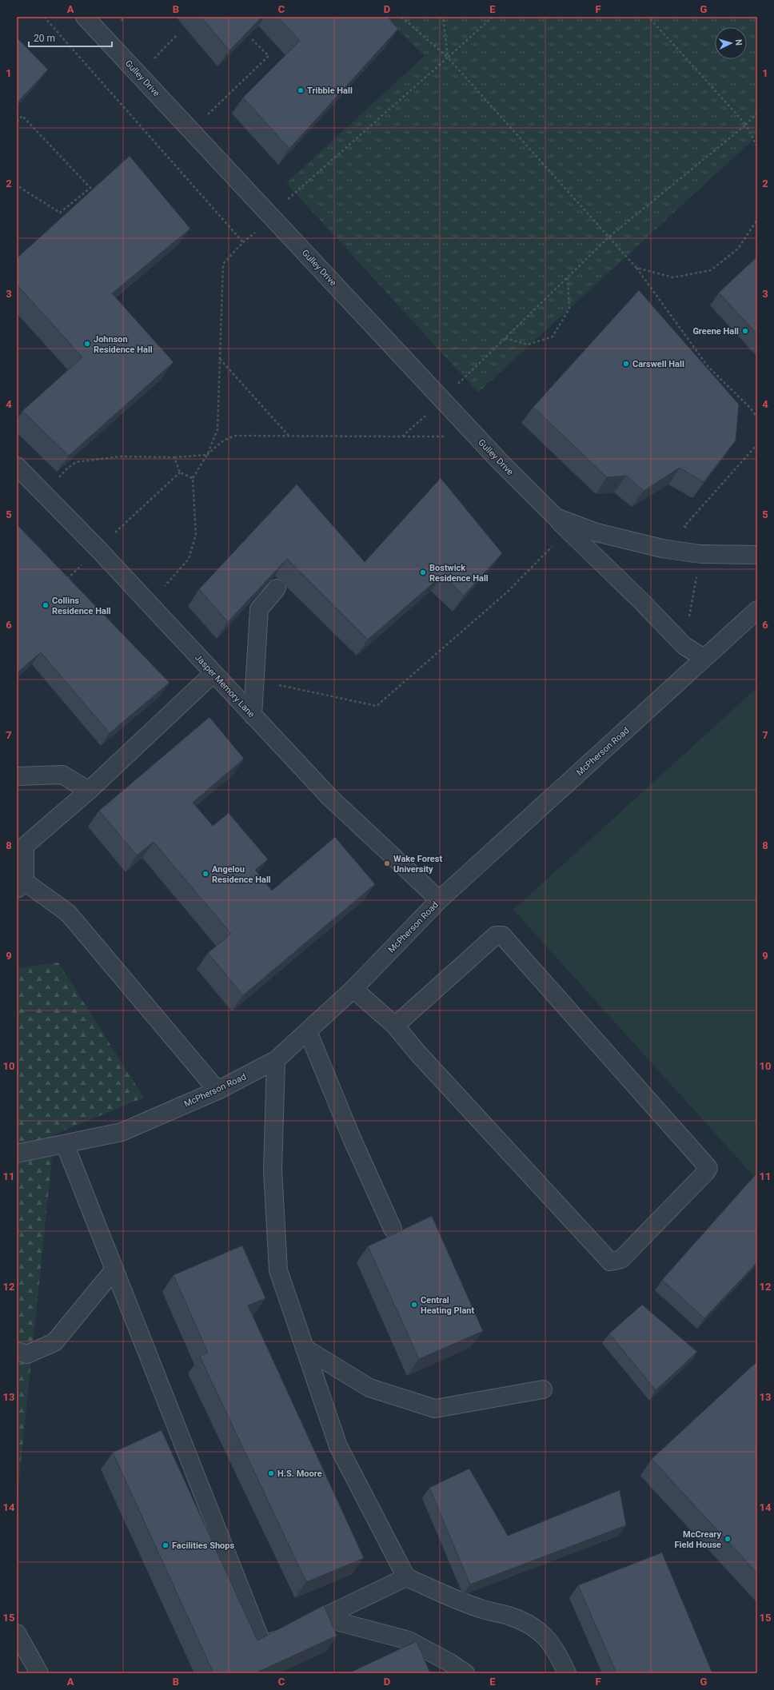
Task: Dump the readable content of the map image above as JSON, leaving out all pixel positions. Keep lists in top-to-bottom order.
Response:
{
  "streets": {
    "street": ["Gulley Drive", "Jasper Memory Lane", "McPherson Road"]
  },
  "crossings": [
    ["Gulley Drive", "McPherson Road"],
    ["Jasper Memory Lane", "McPherson Road"]
  ],
  "places": [
    "Tribble Hall",
    "Greene Hall",
    "Johnson Residence Hall",
    "Carswell Hall",
    "Bostwick Residence Hall",
    "Collins Residence Hall",
    "Wake Forest University",
    "Angelou Residence Hall",
    "Central Heating Plant",
    "H.S. Moore",
    "McCreary Field House",
    "Facilities Shops"
  ],
  "scale_bar": "20 m",
  "north": "right",
  "grid": {
    "columns": [
      "A",
      "B",
      "C",
      "D",
      "E",
      "F",
      "G"
    ],
    "rows": [
      "1",
      "2",
      "3",
      "4",
      "5",
      "6",
      "7",
      "8",
      "9",
      "10",
      "11",
      "12",
      "13",
      "14",
      "15"
    ]
  }
}
